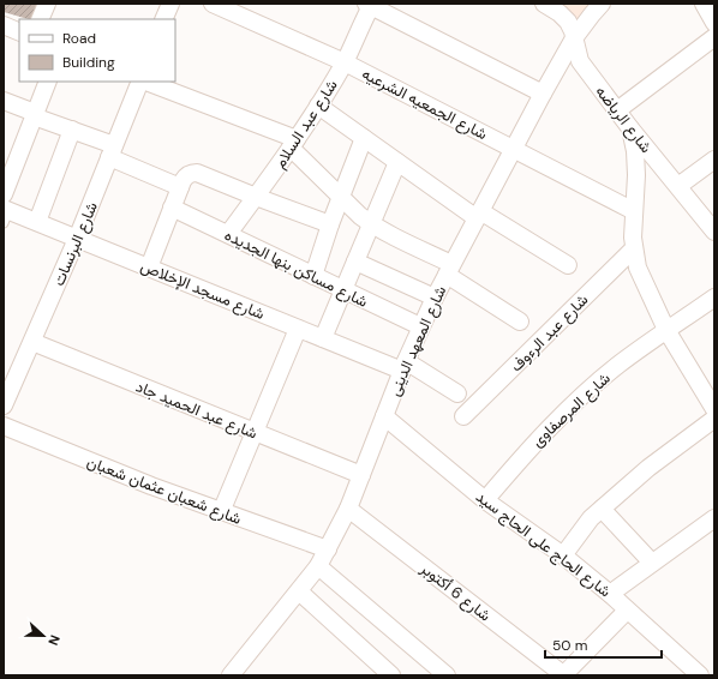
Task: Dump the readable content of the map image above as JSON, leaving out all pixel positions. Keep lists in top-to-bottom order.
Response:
{
  "streets": {
    "street": [
      "شارع الجمعيه الشرعيه",
      "شارع الرياضه",
      "شارع عبد السلام",
      "شارع البرنسات",
      "شارع مساكن بنها الجديده",
      "شارع مسجد الإخلاص",
      "شارع عبد الرءوف",
      "شارع المعهد الدينى",
      "شارع عبد الحميد جاد",
      "شارع المرصفاوى",
      "شارع شعبان عثمان شعبان",
      "شارع الحاج على الحاج سيد",
      "شارع 6 أكتوبر"
    ]
  },
  "crossings": [
    ["شارع الجمعيه الشرعيه", "شارع عبد السلام"],
    ["شارع الجمعيه الشرعيه", "شارع المعهد الدينى"],
    ["شارع الرياضه", "شارع المعهد الدينى"],
    ["شارع عبد السلام", "شارع مساكن بنها الجديده"],
    ["شارع البرنسات", "شارع مسجد الإخلاص"],
    ["شارع البرنسات", "شارع عبد الحميد جاد"],
    ["شارع مساكن بنها الجديده", "شارع المعهد الدينى"],
    ["شارع مسجد الإخلاص", "شارع المعهد الدينى"],
    ["شارع المعهد الدينى", "شارع عبد الحميد جاد"],
    ["شارع المعهد الدينى", "شارع شعبان عثمان شعبان"],
    ["شارع المعهد الدينى", "شارع الحاج على الحاج سيد"],
    ["شارع المعهد الدينى", "شارع 6 أكتوبر"],
    ["شارع المرصفاوى", "شارع الحاج على الحاج سيد"]
  ],
  "legend": ["Road", "Building"],
  "scale_bar": "50 m",
  "north": "right"
}
